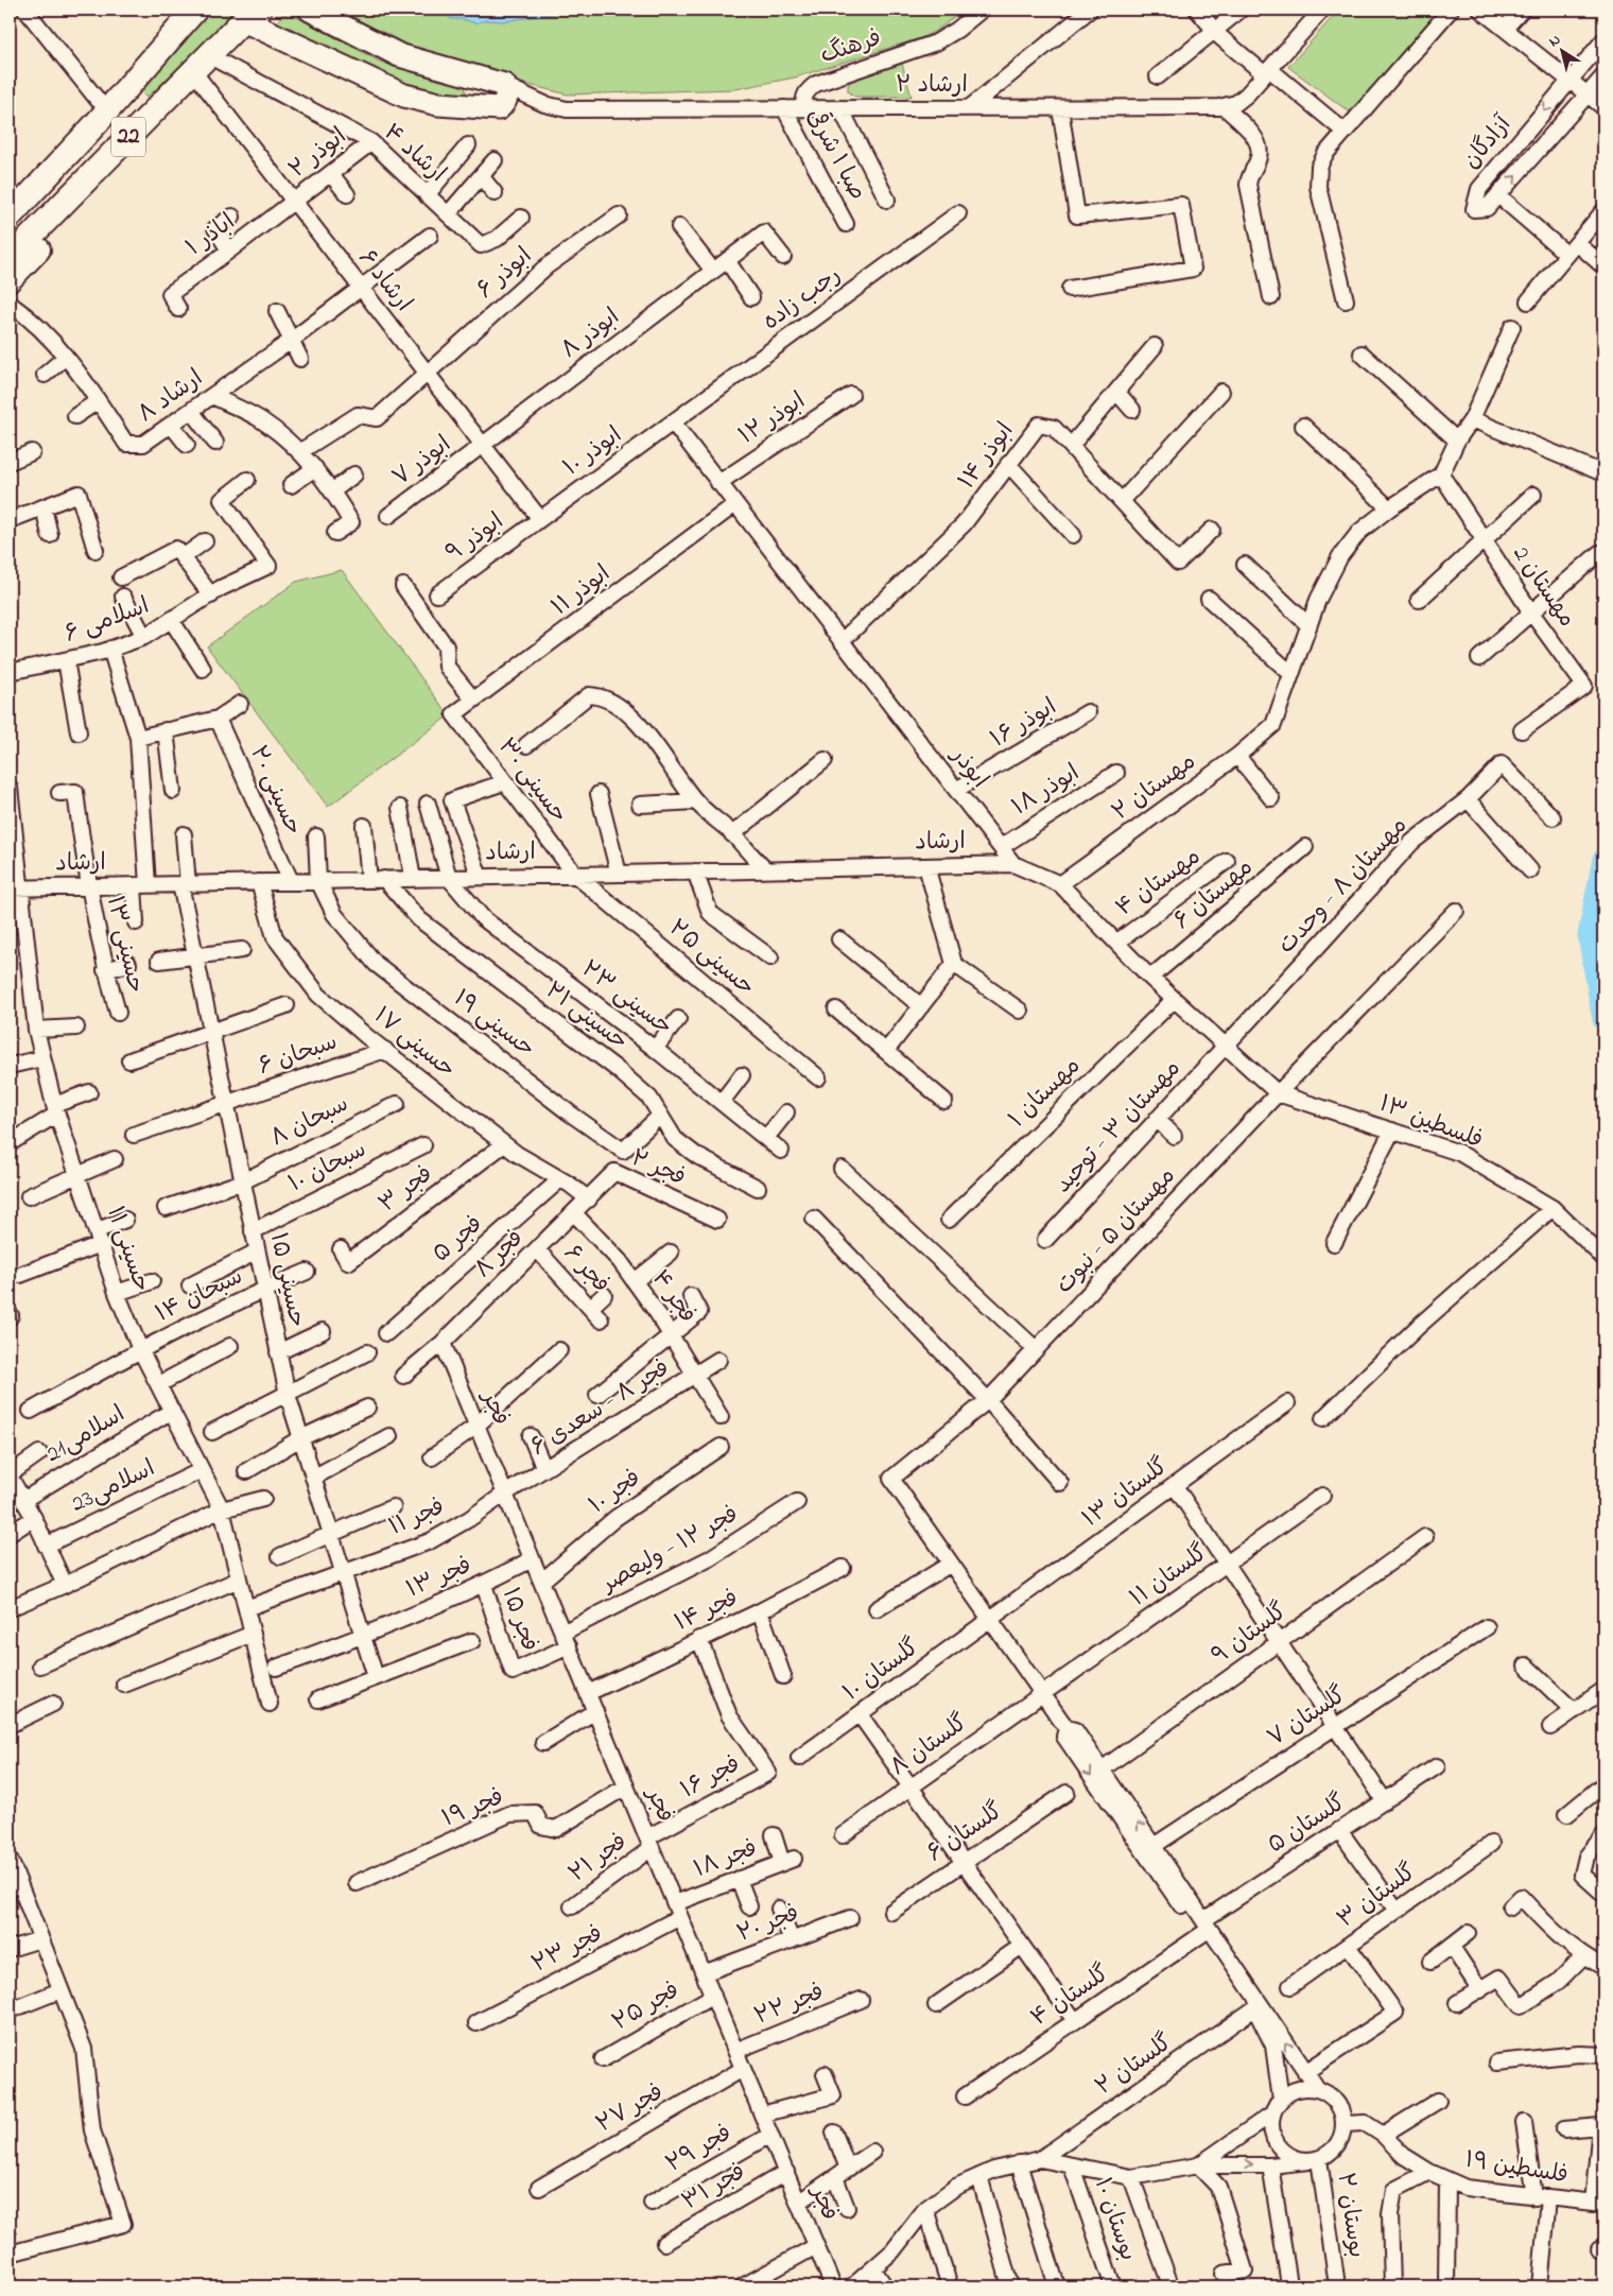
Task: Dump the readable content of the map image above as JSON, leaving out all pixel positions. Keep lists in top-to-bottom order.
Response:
{
  "streets": {
    "highway": ["22"],
    "street": [
      "فرهنگ",
      "ارشاد ۲",
      "آزادگان",
      "ابوذر ۲",
      "ارشاد ۴",
      "صبا ۱ شرقی",
      "اباذر ۱",
      "ابوذر ۶",
      "ارشاد ۶",
      "رجب زاده",
      "ابوذر ۸",
      "ارشاد ۸",
      "ابوذر ۱۲",
      "ابوذر ۱۰",
      "ابوذر ۱۴",
      "ابوذر ۷",
      "ابوذر ۹",
      "مهستان 2",
      "ابوذر ۱۱",
      "اسلامی ۶",
      "ابوذر ۱۶",
      "ابوذر",
      "حسینی ۳۰",
      "مهستان ۲",
      "حسینی ۲۰",
      "ابوذر ۱۸",
      "ارشاد",
      "مهستان ۴",
      "مهستان ۸ - وحدت",
      "مهستان ۶",
      "حسینی ۱۳",
      "حسینی ۲۵",
      "حسینی ۲۳",
      "حسینی ۲۱",
      "حسینی ۱۹",
      "حسینی ۱۷",
      "سبحان ۶",
      "مهستان ۱",
      "سبحان ۸",
      "فلسطین ۱۳",
      "مهستان ۳ - توحید",
      "سبحان ۱۰",
      "فجر ۲",
      "فجر ۳",
      "مهستان ۵ - نبوت",
      "فجر ۵",
      "حسینی ۱۱",
      "فجر ۸",
      "فجر ۶",
      "حسینی ۱۵",
      "سبحان ۱۴",
      "فجر ۴",
      "فجر",
      "فجر ۸ - سعدی ۶",
      "اسلامی21",
      "اسلامی23",
      "فجر ۱۰",
      "گلستان ۱۳",
      "فجر ۱۱",
      "فجر ۱۲ - ولیعصر",
      "گلستان ۱۱",
      "فجر ۱۳",
      "فجر ۱۴",
      "فجر ۱۵",
      "گلستان ۹",
      "گلستان ۱۰",
      "گلستان ۷",
      "گلستان ۸",
      "فجر ۱۶",
      "فجر ۱۹",
      "گلستان ۵",
      "گلستان ۶",
      "فجر ۲۱",
      "فجر ۱۸",
      "گلستان ۳",
      "فجر ۲۰",
      "فجر ۲۳",
      "گلستان ۴",
      "فجر ۲۲",
      "فجر ۲۵",
      "گلستان ۲",
      "فجر ۲۷",
      "فجر ۲۹",
      "فلسطین ۱۹",
      "فجر ۳۱",
      "بوستان ۲",
      "بوستان ۱۰"
    ]
  },
  "crossings": [
    ["فرهنگ", "ارشاد ۲"],
    ["ارشاد ۲", "صبا ۱ شرقی"],
    ["22", "ارشاد ۴"],
    ["22", "ارشاد ۶"],
    ["ابوذر ۲", "ارشاد ۴"],
    ["ابوذر ۲", "اباذر ۱"],
    ["ابوذر ۲", "ارشاد ۶"],
    ["ارشاد ۴", "ارشاد ۶"],
    ["اباذر ۱", "ارشاد ۶"],
    ["ابوذر ۶", "ارشاد ۶"],
    ["ارشاد ۶", "ابوذر ۸"],
    ["ارشاد ۶", "ارشاد ۸"],
    ["ارشاد ۶", "ابوذر ۱۰"],
    ["ارشاد ۶", "ابوذر ۷"],
    ["ارشاد ۶", "ابوذر ۹"],
    ["رجب زاده", "ابوذر ۱۰"],
    ["رجب زاده", "ابوذر"],
    ["ابوذر ۸", "ابوذر ۷"],
    ["ابوذر ۱۲", "ابوذر"],
    ["ابوذر ۱۰", "ابوذر ۹"],
    ["ابوذر ۱۰", "ابوذر"],
    ["ابوذر ۱۴", "ابوذر"],
    ["ابوذر ۱۱", "ابوذر"],
    ["ابوذر ۱۱", "حسینی ۳۰"],
    ["ابوذر ۱۶", "ابوذر"],
    ["ابوذر", "مهستان ۲"],
    ["ابوذر", "ابوذر ۱۸"],
    ["ابوذر", "ارشاد"],
    ["ابوذر", "مهستان ۴"],
    ["ابوذر", "مهستان ۸ - وحدت"],
    ["ابوذر", "مهستان ۶"],
    ["ابوذر", "مهستان ۱"],
    ["ابوذر", "فلسطین ۱۳"],
    ["ابوذر", "مهستان ۳ - توحید"],
    ["ابوذر", "مهستان ۵ - نبوت"],
    ["حسینی ۳۰", "ارشاد"],
    ["حسینی ۳۰", "حسینی ۲۵"],
    ["حسینی ۲۰", "ارشاد"],
    ["ارشاد", "حسینی ۱۳"],
    ["ارشاد", "حسینی ۲۵"],
    ["ارشاد", "حسینی ۲۳"],
    ["ارشاد", "حسینی ۲۱"],
    ["ارشاد", "حسینی ۱۹"],
    ["ارشاد", "حسینی ۱۷"],
    ["ارشاد", "حسینی ۱۱"],
    ["ارشاد", "حسینی ۱۵"],
    ["مهستان ۸ - وحدت", "مهستان ۳ - توحید"],
    ["حسینی ۲۱", "حسینی ۱۹"],
    ["حسینی ۱۷", "سبحان ۶"],
    ["حسینی ۱۷", "فجر ۲"],
    ["حسینی ۱۷", "فجر ۳"],
    ["حسینی ۱۷", "فجر ۵"],
    ["حسینی ۱۷", "فجر ۸"],
    ["سبحان ۶", "حسینی ۱۵"],
    ["سبحان ۸", "حسینی ۱۵"],
    ["فلسطین ۱۳", "مهستان ۵ - نبوت"],
    ["سبحان ۱۰", "حسینی ۱۵"],
    ["فجر ۲", "فجر ۸"],
    ["حسینی ۱۱", "سبحان ۱۴"],
    ["حسینی ۱۱", "اسلامی21"],
    ["حسینی ۱۱", "اسلامی23"],
    ["حسینی ۱۱", "فجر ۱۱"],
    ["فجر ۸", "فجر ۶"],
    ["فجر ۸", "فجر ۴"],
    ["فجر ۸", "فجر"],
    ["حسینی ۱۵", "سبحان ۱۴"],
    ["حسینی ۱۵", "فجر ۱۱"],
    ["حسینی ۱۵", "فجر ۱۳"],
    ["فجر ۴", "فجر ۸ - سعدی ۶"],
    ["فجر", "فجر ۸ - سعدی ۶"],
    ["فجر", "فجر ۱۰"],
    ["فجر", "فجر ۱۱"],
    ["فجر", "فجر ۱۲ - ولیعصر"],
    ["فجر", "فجر ۱۳"],
    ["فجر", "فجر ۱۴"],
    ["فجر", "فجر ۱۵"],
    ["فجر", "فجر ۱۶"],
    ["فجر", "فجر ۱۹"],
    ["فجر", "فجر ۲۱"],
    ["فجر", "فجر ۱۸"],
    ["فجر", "فجر ۲۰"],
    ["فجر", "فجر ۲۳"],
    ["فجر", "فجر ۲۲"],
    ["فجر", "فجر ۲۵"],
    ["فجر", "فجر ۲۷"],
    ["فجر", "فجر ۲۹"],
    ["فجر", "فجر ۳۱"],
    ["فجر ۸ - سعدی ۶", "فجر ۱۱"],
    ["گلستان ۱۳", "گلستان ۱۰"],
    ["فجر ۱۲ - ولیعصر", "فجر ۱۵"],
    ["گلستان ۱۱", "گلستان ۸"],
    ["فجر ۱۳", "فجر ۱۵"],
    ["فجر ۱۴", "فجر ۱۶"],
    ["فجر ۱۶", "فجر ۲۱"],
    ["گلستان ۵", "گلستان ۴"],
    ["فجر ۱۸", "فجر ۲۳"],
    ["فلسطین ۱۹", "بوستان ۲"]
  ],
  "north": "top left"
}
